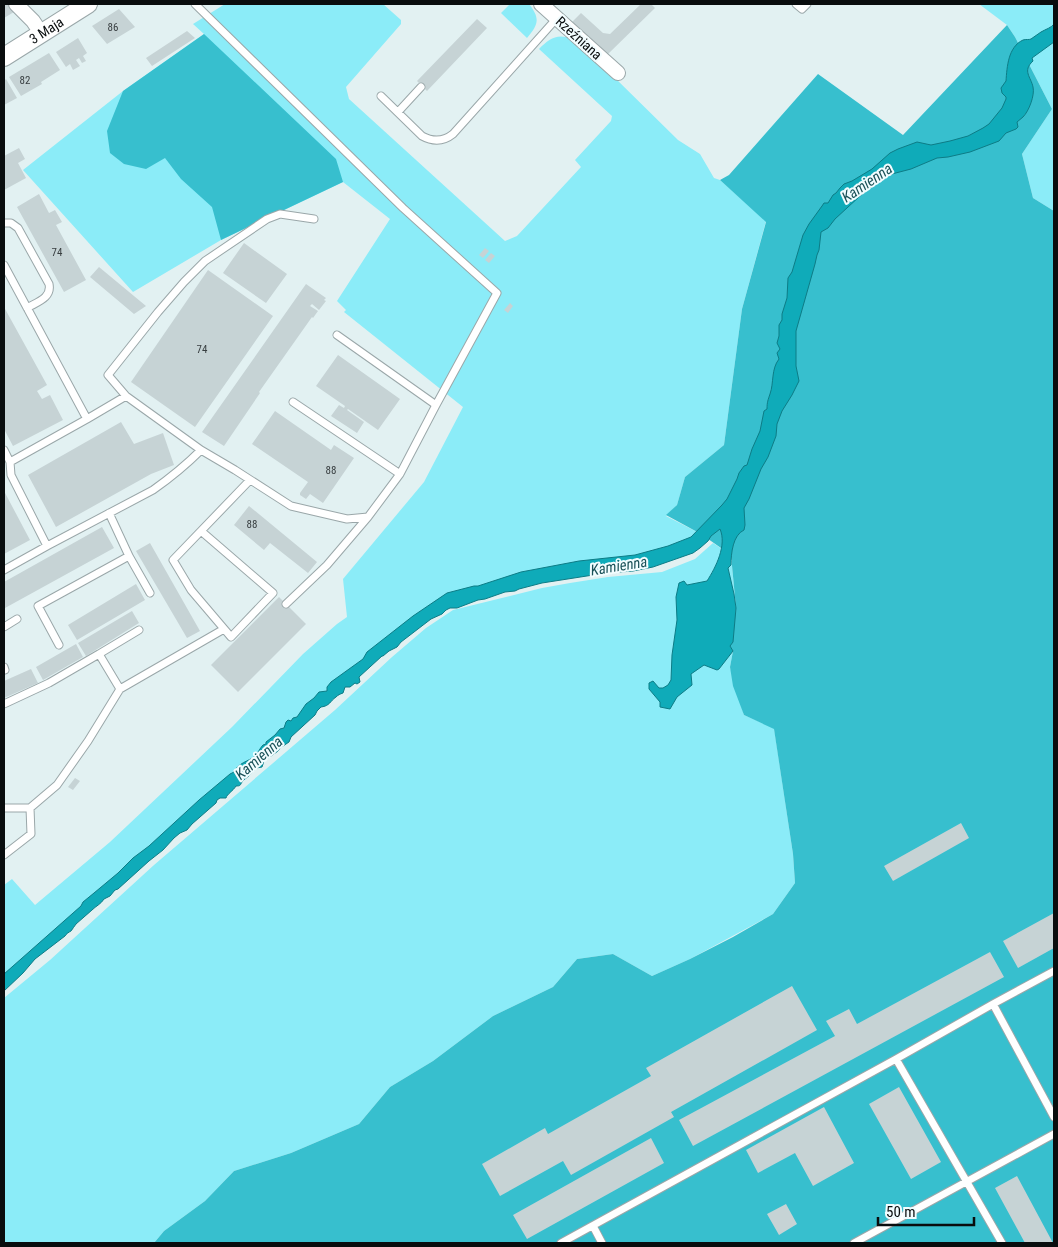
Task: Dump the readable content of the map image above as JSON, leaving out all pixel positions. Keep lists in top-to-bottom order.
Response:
{
  "streets": {
    "street": ["3 Maja", "Rzeźniana"]
  },
  "water": ["Kamienna"],
  "house_numbers": [
    "86",
    "82",
    "74",
    "74",
    "88",
    "88"
  ],
  "scale_bar": "50 m"
}
